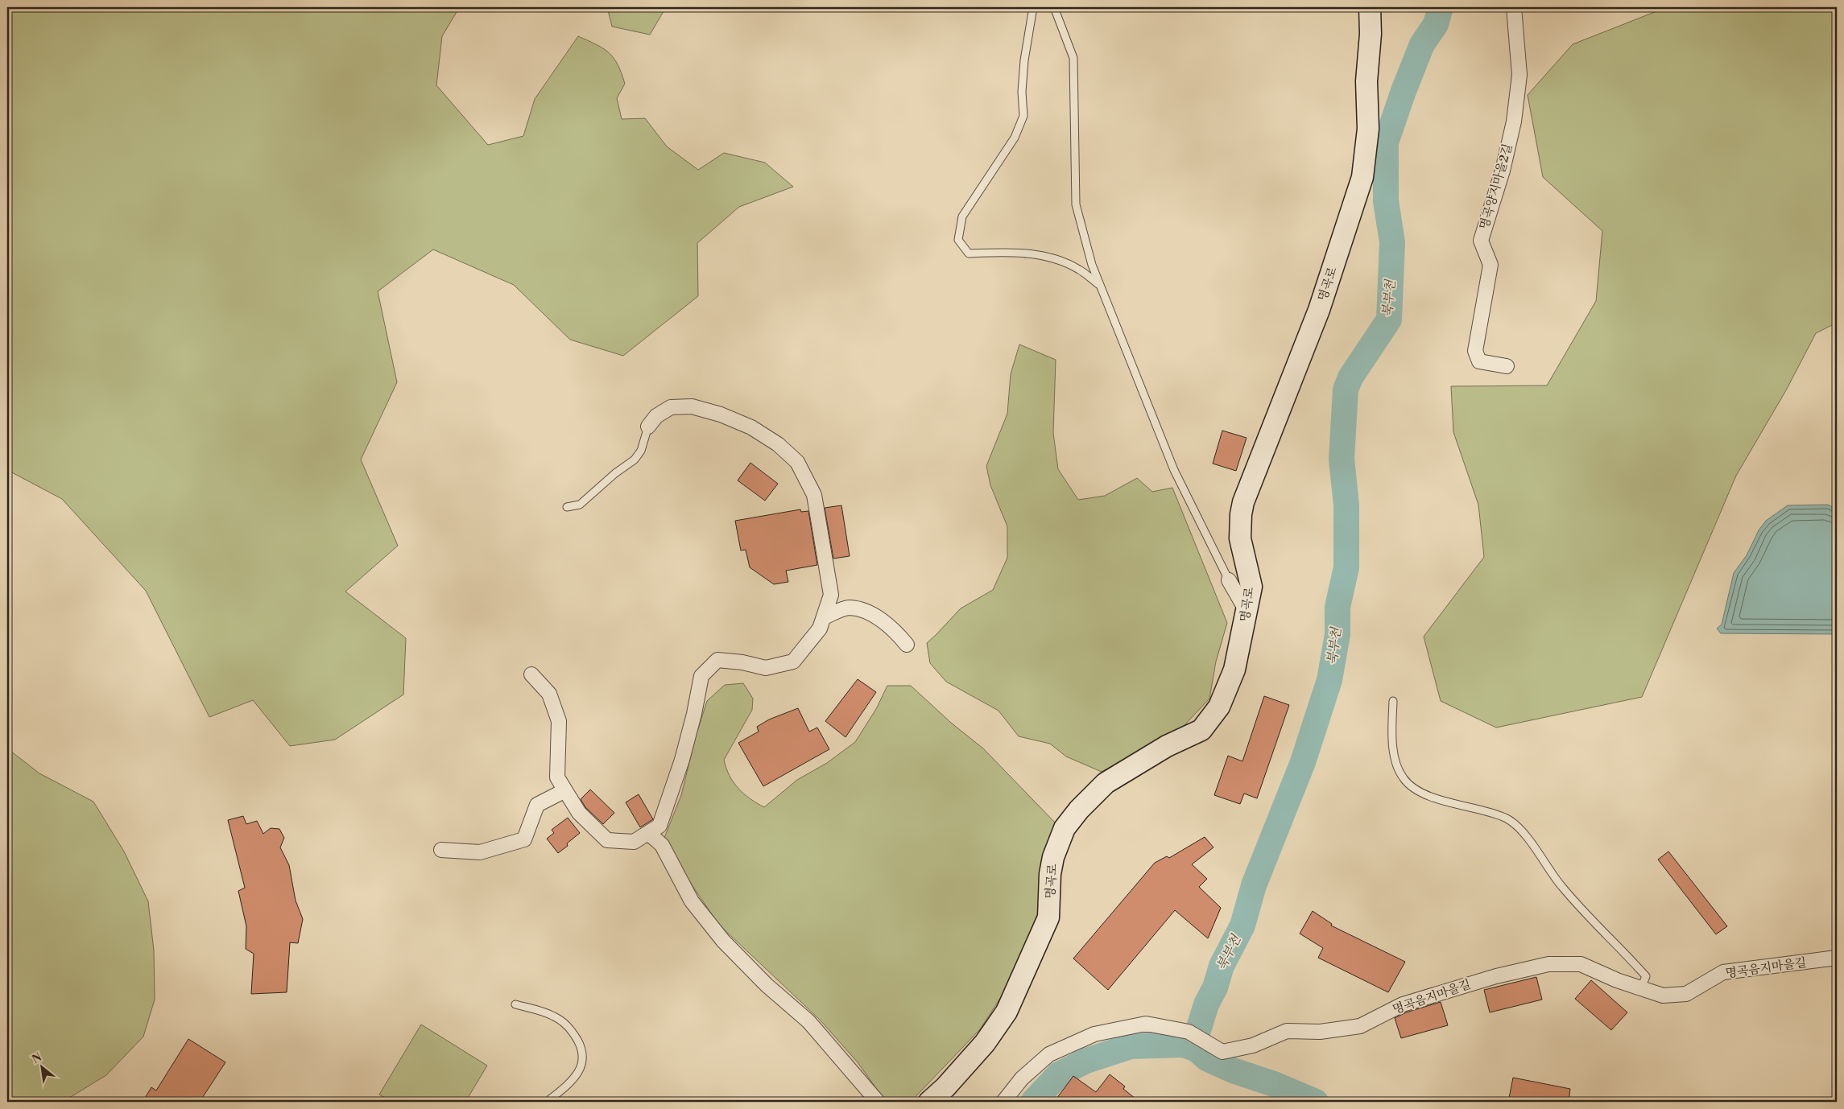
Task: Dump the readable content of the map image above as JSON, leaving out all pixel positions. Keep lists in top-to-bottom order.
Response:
{
  "streets": {
    "main road": ["명곡로"],
    "street": ["명곡양지마을2길", "명곡음지마을길"]
  },
  "water": ["북부천"],
  "north": "top left"
}
